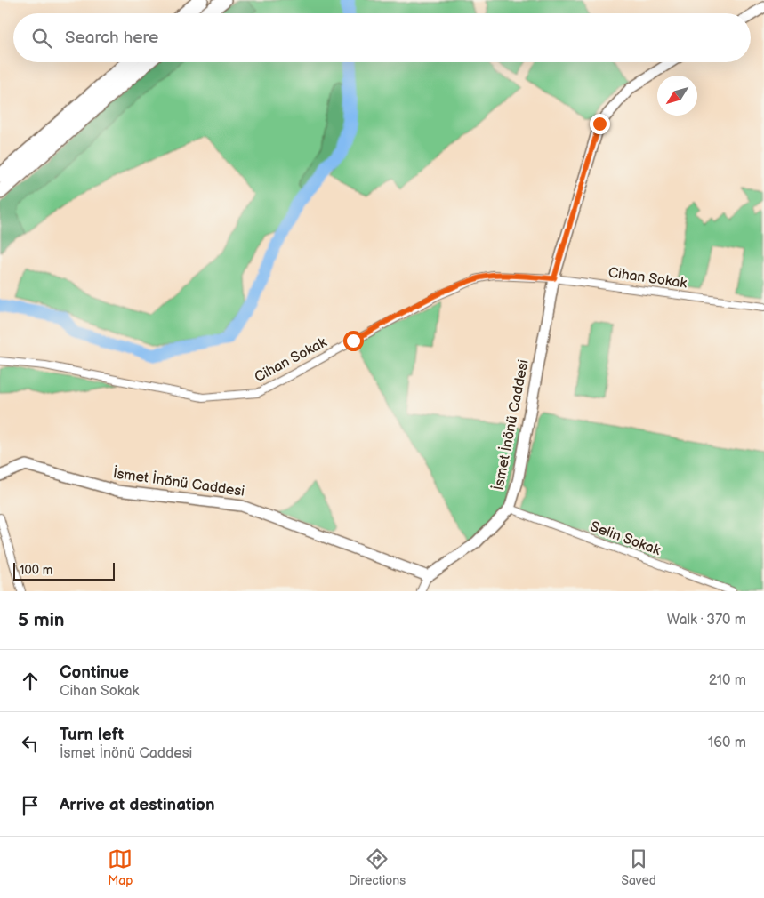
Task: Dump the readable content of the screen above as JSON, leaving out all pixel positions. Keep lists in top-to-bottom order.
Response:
{
  "streets": {
    "street": ["Cihan Sokak", "İsmet İnönü Caddesi", "Selin Sokak"]
  },
  "crossings": [
    ["Cihan Sokak", "İsmet İnönü Caddesi"],
    ["İsmet İnönü Caddesi", "Selin Sokak"]
  ],
  "scale_bar": "100 m",
  "north": "bottom left",
  "page": {
    "search": "Search here",
    "scale": "100 m",
    "heading": ["5 min", "Walk · 370 m"],
    "list": [
      ["Continue", "Cihan Sokak", "210 m"],
      ["Turn left", "İsmet İnönü Caddesi", "160 m"],
      "Arrive at destination"
    ],
    "nav": ["Map", "Directions", "Saved"]
  }
}
